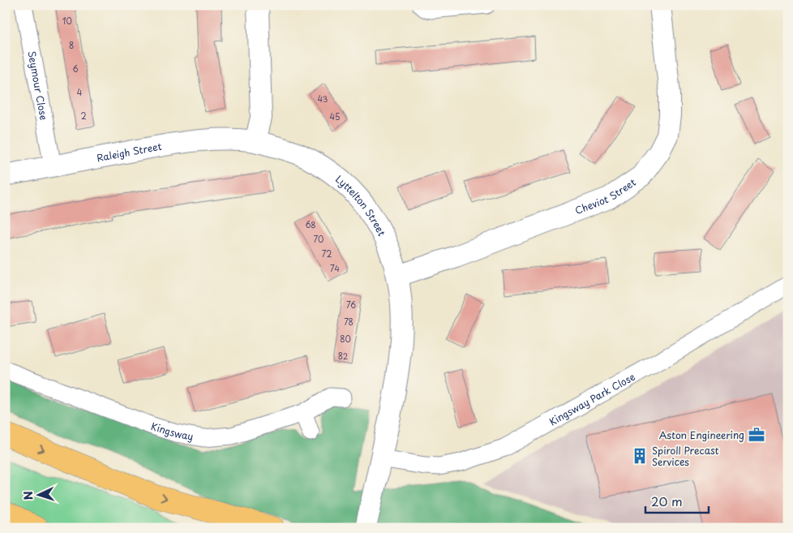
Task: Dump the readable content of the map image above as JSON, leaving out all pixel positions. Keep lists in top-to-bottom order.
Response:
{
  "streets": {
    "street": [
      "Seymour Close",
      "Raleigh Street",
      "Cheviot Street",
      "Lyttelton Street",
      "Kingsway Park Close",
      "Kingsway"
    ]
  },
  "crossings": [
    ["Seymour Close", "Raleigh Street"],
    ["Raleigh Street", "Lyttelton Street"],
    ["Cheviot Street", "Lyttelton Street"],
    ["Lyttelton Street", "Kingsway Park Close"]
  ],
  "places": {
    "office": ["Aston Engineering"],
    "building": ["Spiroll Precast Services"]
  },
  "house_numbers": [
    "10",
    "8",
    "6",
    "4",
    "43",
    "2",
    "45",
    "68",
    "70",
    "72",
    "74",
    "76",
    "78",
    "80",
    "82"
  ],
  "scale_bar": "20 m",
  "north": "left"
}
